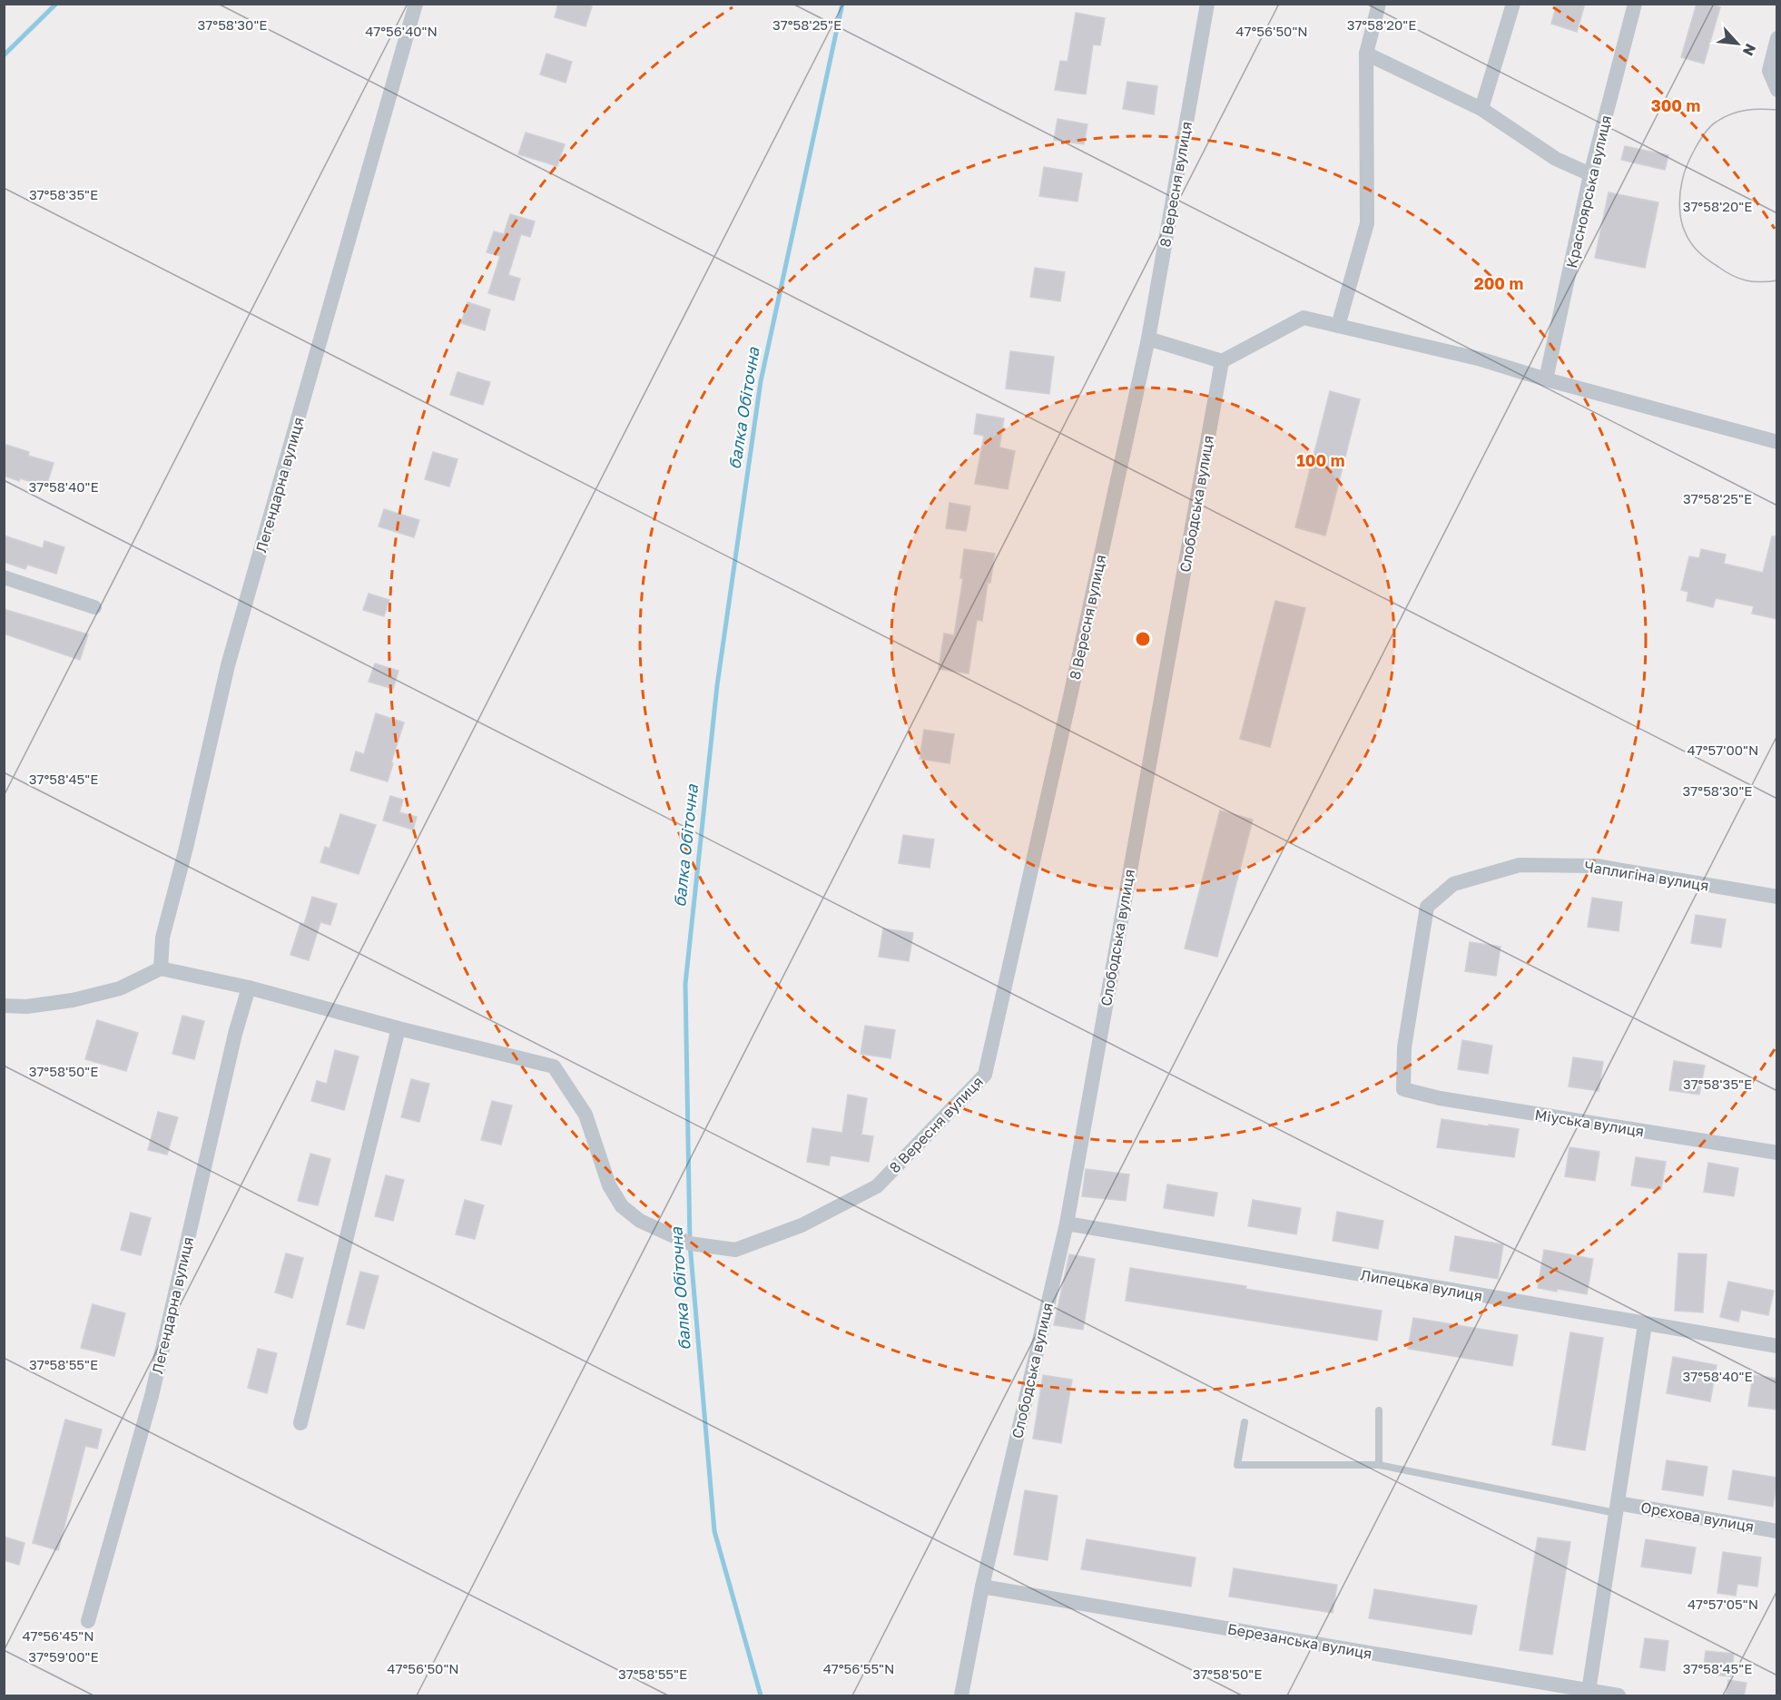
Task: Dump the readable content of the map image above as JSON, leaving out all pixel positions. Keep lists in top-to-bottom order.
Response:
{
  "streets": {
    "street": [
      "8 Вересня вулиця",
      "Красноярська вулиця",
      "Легендарна вулиця",
      "Слободська вулиця",
      "Чаплигіна вулиця",
      "Міуська вулиця",
      "Липецька вулиця",
      "Орєхова вулиця",
      "Березанська вулиця"
    ]
  },
  "crossings": [
    ["Слободська вулиця", "Липецька вулиця"],
    ["Слободська вулиця", "Березанська вулиця"],
    ["Чаплигіна вулиця", "Міуська вулиця"]
  ],
  "water": ["балка Обіточна"],
  "north": "bottom right",
  "coordinates": [
    "37°58'30\"E",
    "37°58'25\"E",
    "37°58'20\"E",
    "47°56'40\"N",
    "47°56'50\"N",
    "37°58'35\"E",
    "37°58'40\"E",
    "47°57'00\"N",
    "37°58'45\"E",
    "37°58'50\"E",
    "37°58'55\"E",
    "47°57'05\"N",
    "47°56'45\"N",
    "37°59'00\"E",
    "47°56'55\"N"
  ],
  "rings": ["300 m", "200 m", "100 m"]
}
